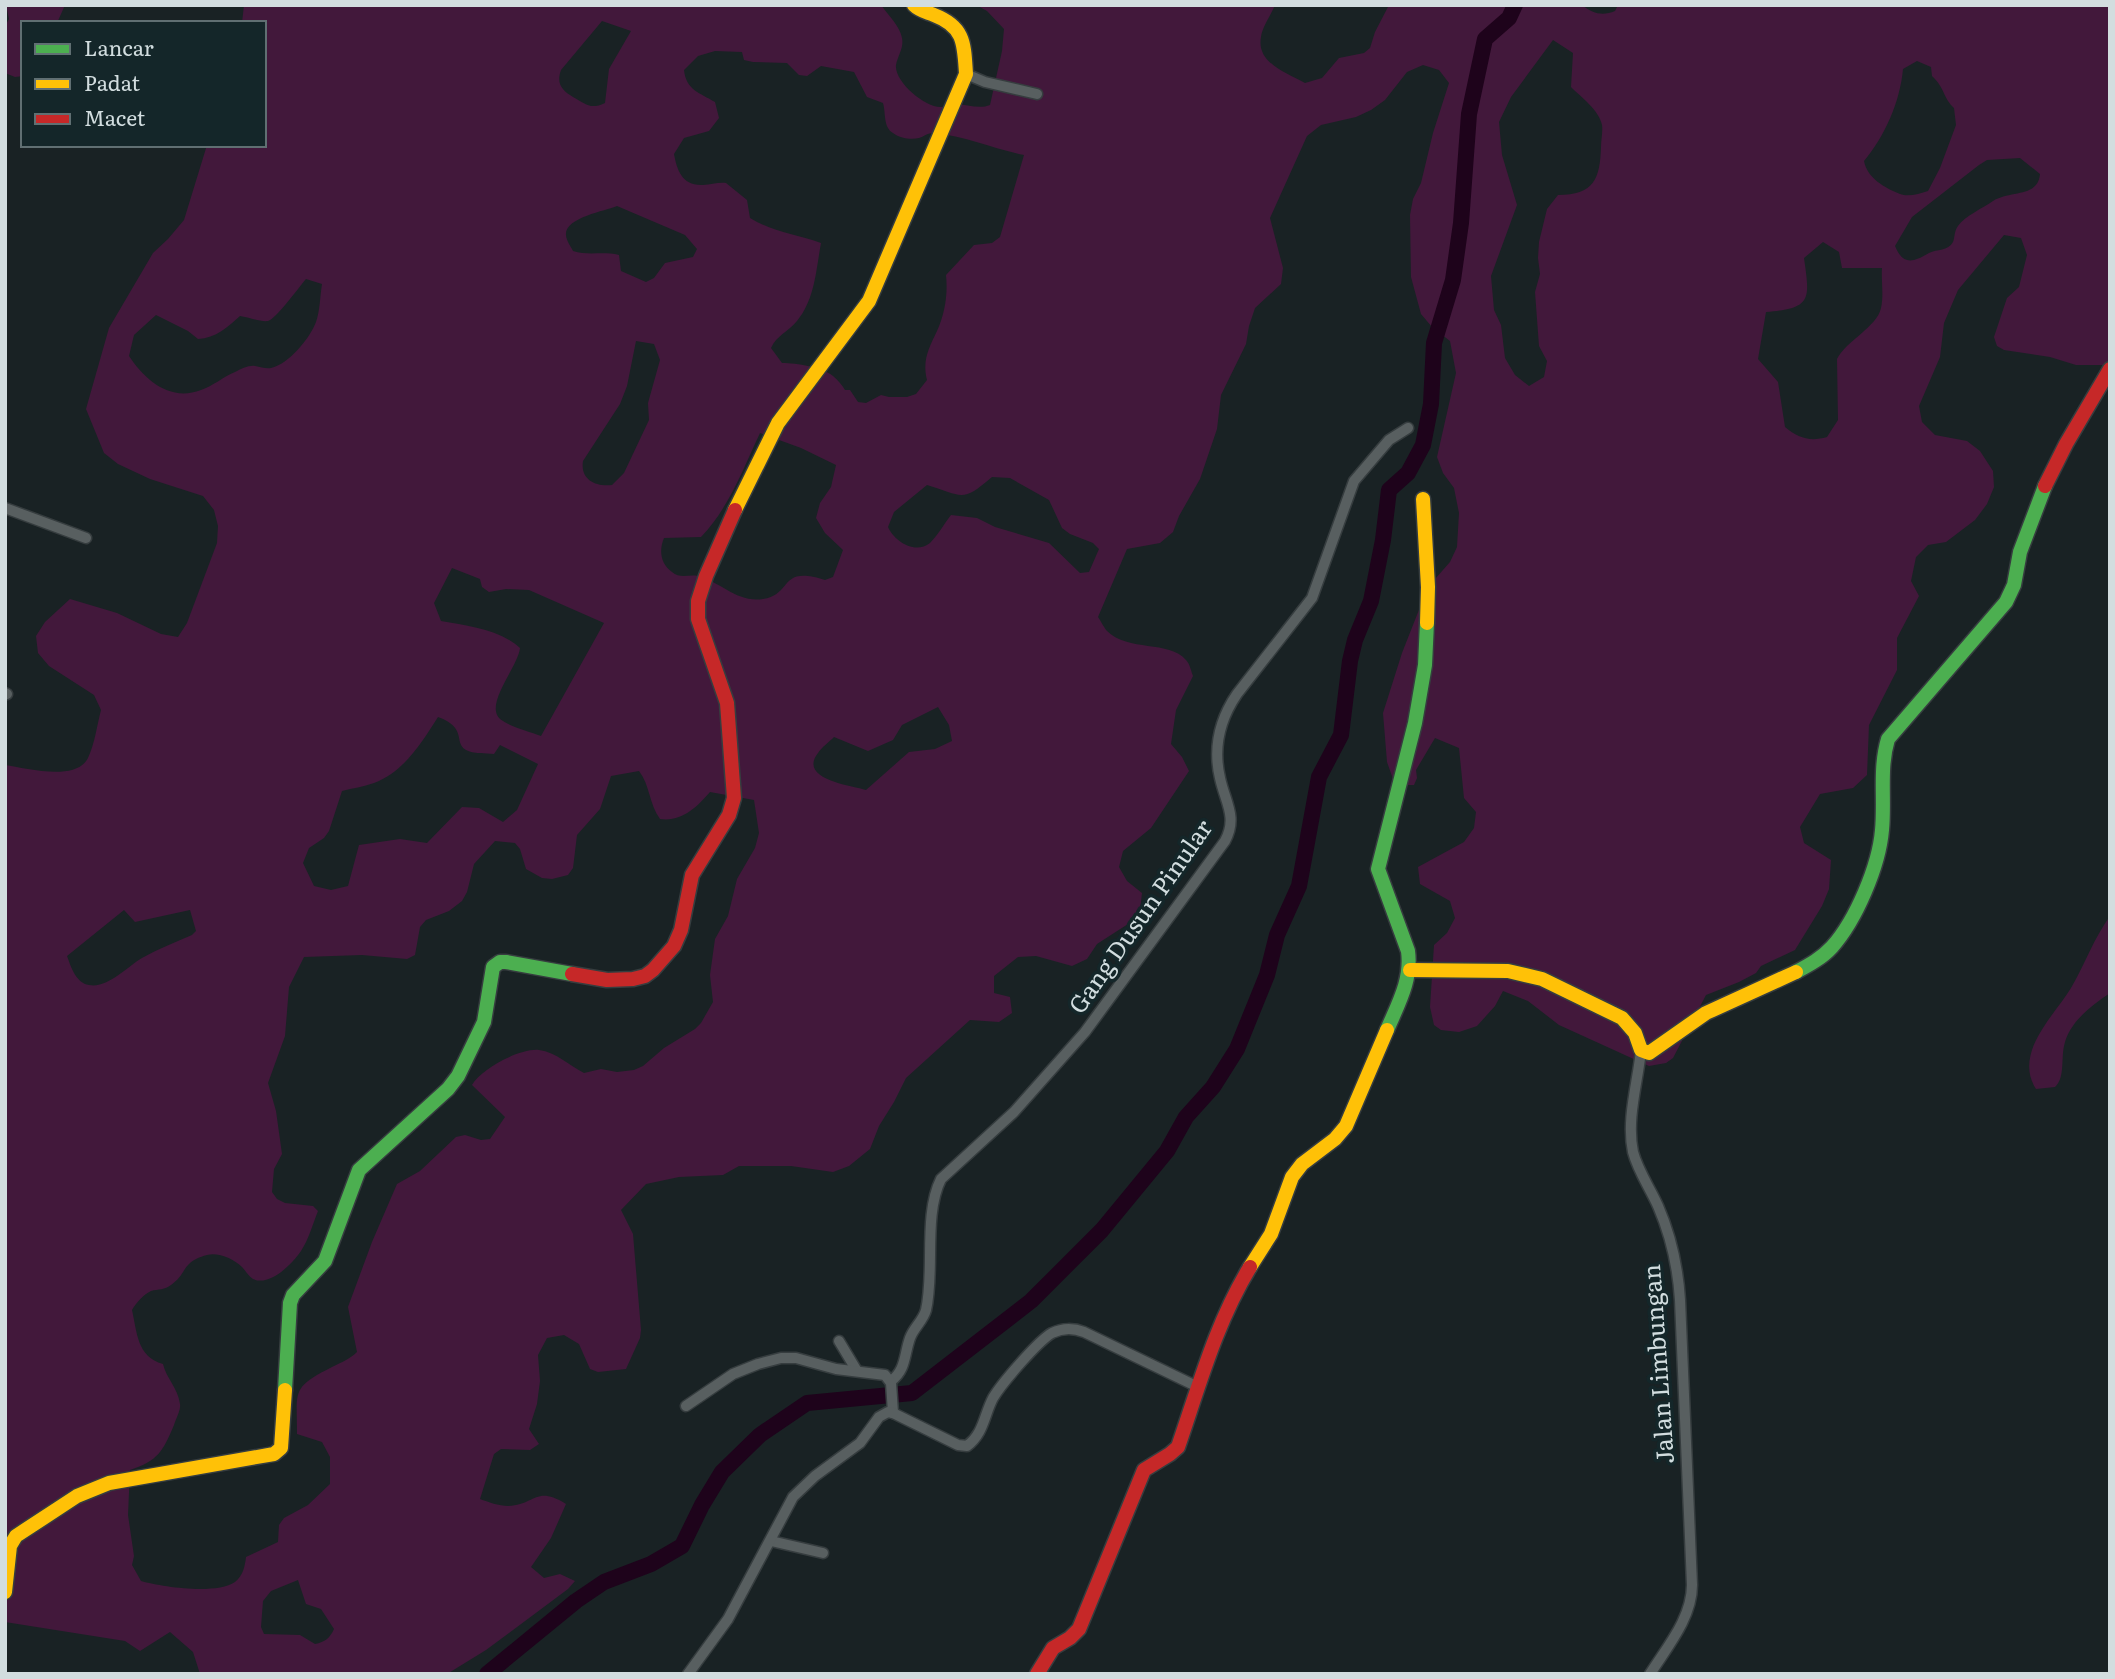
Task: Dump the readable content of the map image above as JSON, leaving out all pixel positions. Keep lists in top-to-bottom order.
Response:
{
  "streets": {
    "street": ["Gang Dusun Pinular", "Jalan Limbungan"]
  },
  "legend": ["Lancar", "Padat", "Macet"]
}
